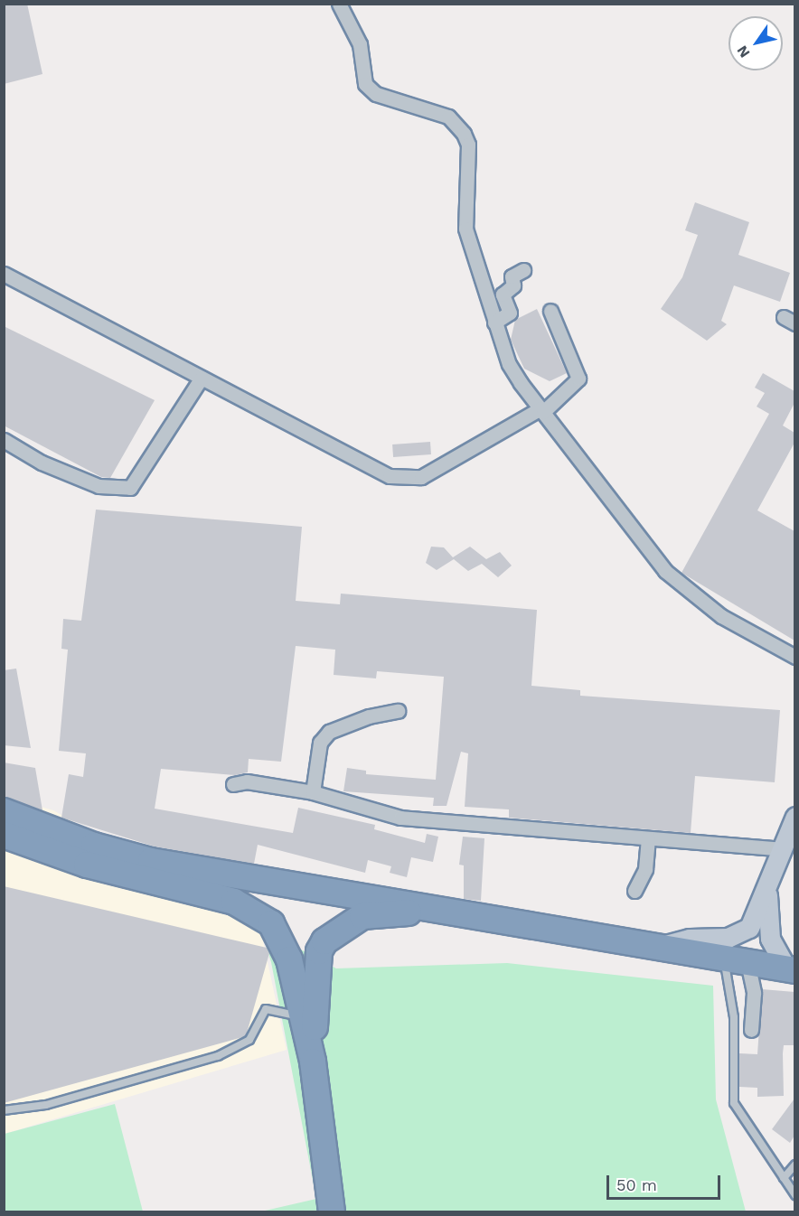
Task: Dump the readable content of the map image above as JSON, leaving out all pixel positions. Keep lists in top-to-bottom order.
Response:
{
  "scale_bar": "50 m",
  "north": "bottom left"
}
